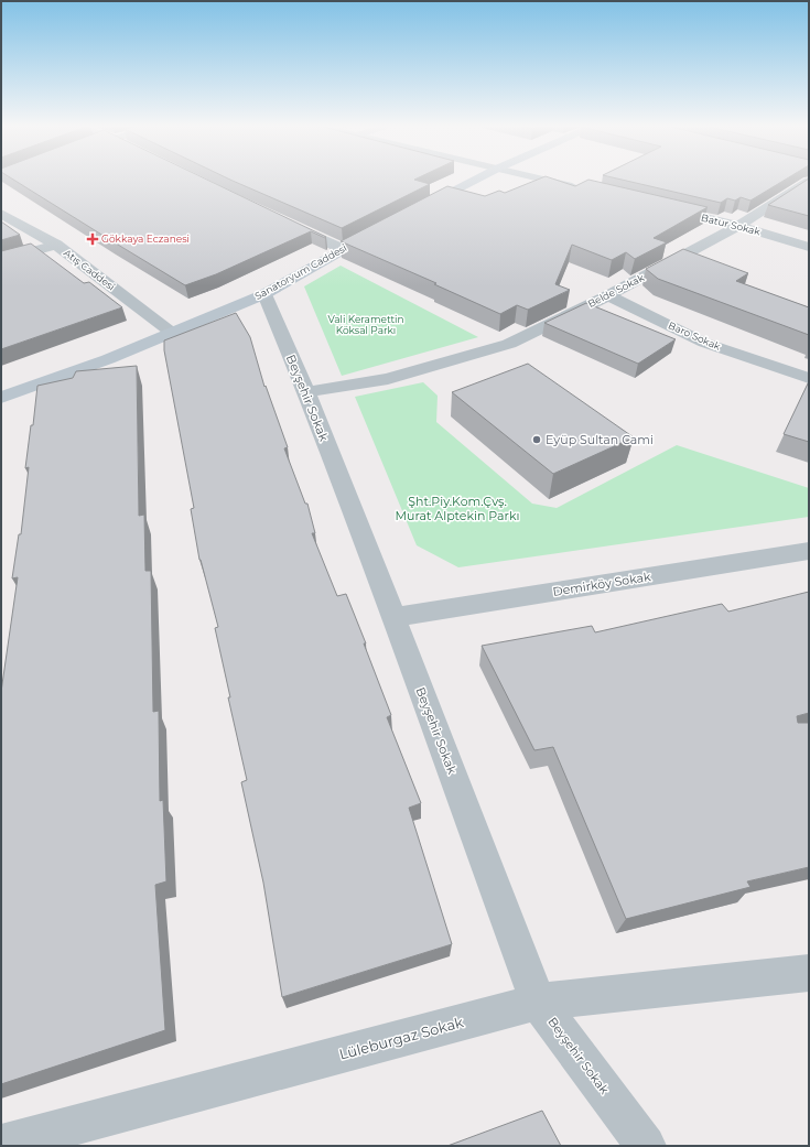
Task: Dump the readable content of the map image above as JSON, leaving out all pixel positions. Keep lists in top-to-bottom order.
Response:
{
  "streets": {
    "main road": ["Sanatoryum Caddesi"],
    "street": [
      "Batur Sokak",
      "Atış Caddesi",
      "Belde Sokak",
      "Baro Sokak",
      "Beyşehir Sokak",
      "Demirköy Sokak",
      "Lüleburgaz Sokak"
    ]
  },
  "crossings": [
    ["Batur Sokak", "Belde Sokak"],
    ["Atış Caddesi", "Sanatoryum Caddesi"],
    ["Sanatoryum Caddesi", "Beyşehir Sokak"],
    ["Belde Sokak", "Baro Sokak"],
    ["Belde Sokak", "Beyşehir Sokak"],
    ["Beyşehir Sokak", "Demirköy Sokak"],
    ["Beyşehir Sokak", "Lüleburgaz Sokak"]
  ],
  "parks": ["Vali Keramettin Köksal Parkı", "Şht.Piy.Kom.Çvş. Murat Alptekin Parkı"],
  "places": {
    "health": ["Gökkaya Eczanesi"],
    "other": ["Eyüp Sultan Cami"]
  }
}
